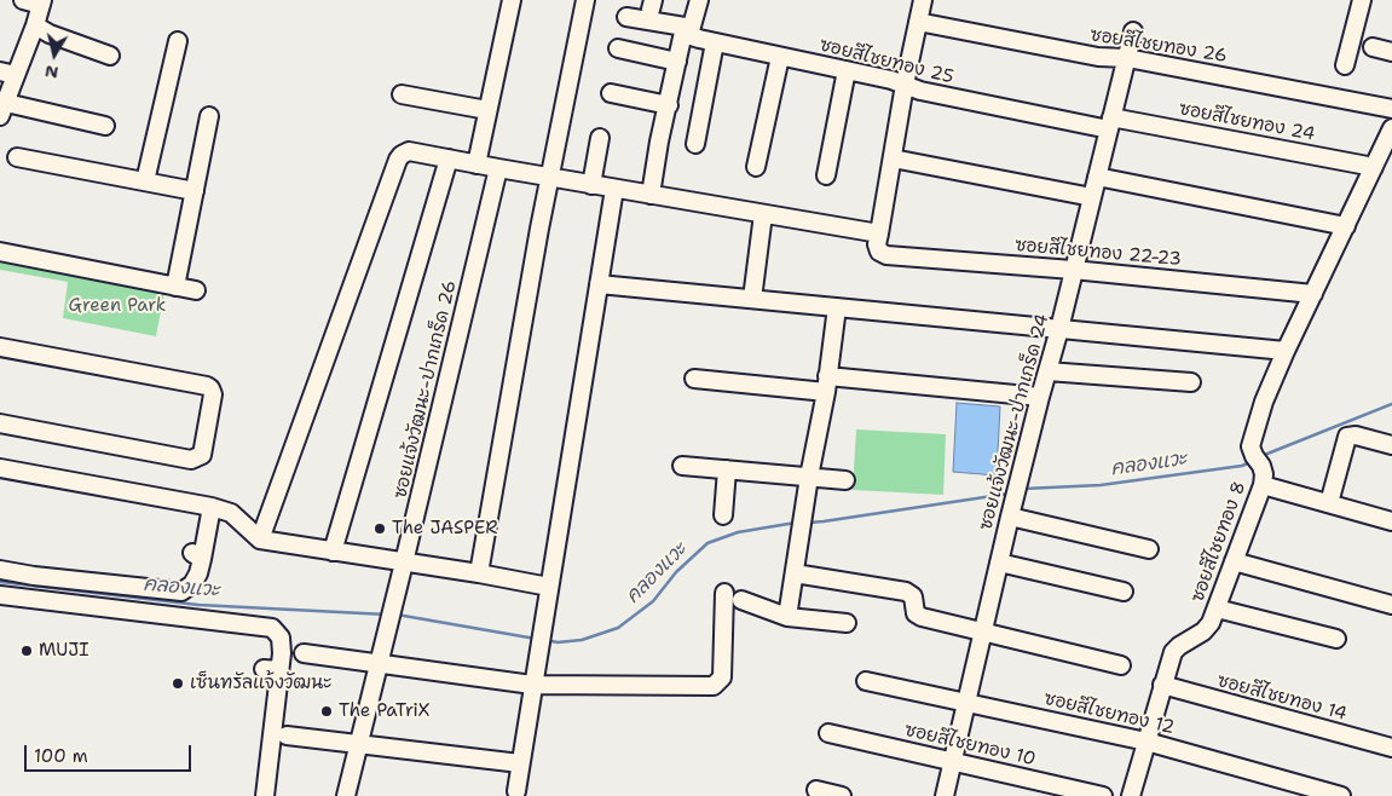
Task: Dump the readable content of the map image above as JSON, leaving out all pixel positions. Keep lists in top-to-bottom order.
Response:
{
  "streets": {
    "street": [
      "ซอยสีไชยทอง 26",
      "ซอยสีไชยทอง 25",
      "ซอยสีไชยทอง 24",
      "ซอยสีไชยทอง 22-23",
      "ซอยแจ้งวัฒนะ-ปากเกร็ด 26",
      "ซอยแจ้งวัฒนะ-ปากเกร็ด 24",
      "ซอยสีไชยทอง 8",
      "ซอยสีไชยทอง 14",
      "ซอยสีไชยทอง 12",
      "ซอยสีไชยทอง 10"
    ]
  },
  "crossings": [
    ["ซอยสีไชยทอง 26", "ซอยแจ้งวัฒนะ-ปากเกร็ด 24"],
    ["ซอยสีไชยทอง 25", "ซอยสีไชยทอง 24"],
    ["ซอยสีไชยทอง 25", "ซอยแจ้งวัฒนะ-ปากเกร็ด 24"],
    ["ซอยสีไชยทอง 24", "ซอยแจ้งวัฒนะ-ปากเกร็ด 24"],
    ["ซอยสีไชยทอง 24", "ซอยสีไชยทอง 8"],
    ["ซอยสีไชยทอง 22-23", "ซอยแจ้งวัฒนะ-ปากเกร็ด 24"],
    ["ซอยสีไชยทอง 22-23", "ซอยสีไชยทอง 8"],
    ["ซอยแจ้งวัฒนะ-ปากเกร็ด 24", "ซอยสีไชยทอง 12"],
    ["ซอยแจ้งวัฒนะ-ปากเกร็ด 24", "ซอยสีไชยทอง 10"],
    ["ซอยสีไชยทอง 8", "ซอยสีไชยทอง 14"],
    ["ซอยสีไชยทอง 8", "ซอยสีไชยทอง 12"]
  ],
  "water": ["คลองแวะ"],
  "parks": ["Green Park"],
  "places": [
    "The JASPER",
    "MUJI",
    "เซ็นทรัลแจ้งวัฒนะ",
    "The PaTriX"
  ],
  "scale_bar": "100 m",
  "north": "bottom"
}
